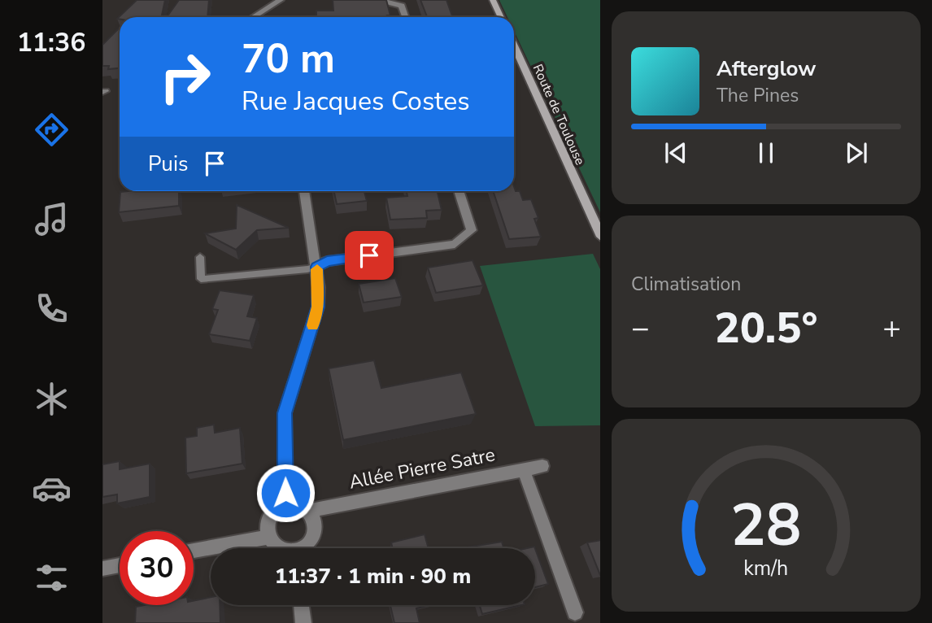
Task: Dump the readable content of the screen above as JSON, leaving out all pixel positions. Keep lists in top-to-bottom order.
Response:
{
  "streets": {
    "main road": ["Route de Toulouse"],
    "street": ["Allée Pierre Satre"]
  },
  "page": {
    "tabs": "11:36",
    "turn": ["70 m", "Rue Jacques Costes"],
    "song": ["Afterglow", "The Pines"],
    "then": "Puis",
    "tile": "Climatisation",
    "heat": ["−", "20.5°", "+"],
    "limit": "30",
    "trip": "11:37 · 1 min · 90 m",
    "gauge": ["28", "km/h"]
  }
}
